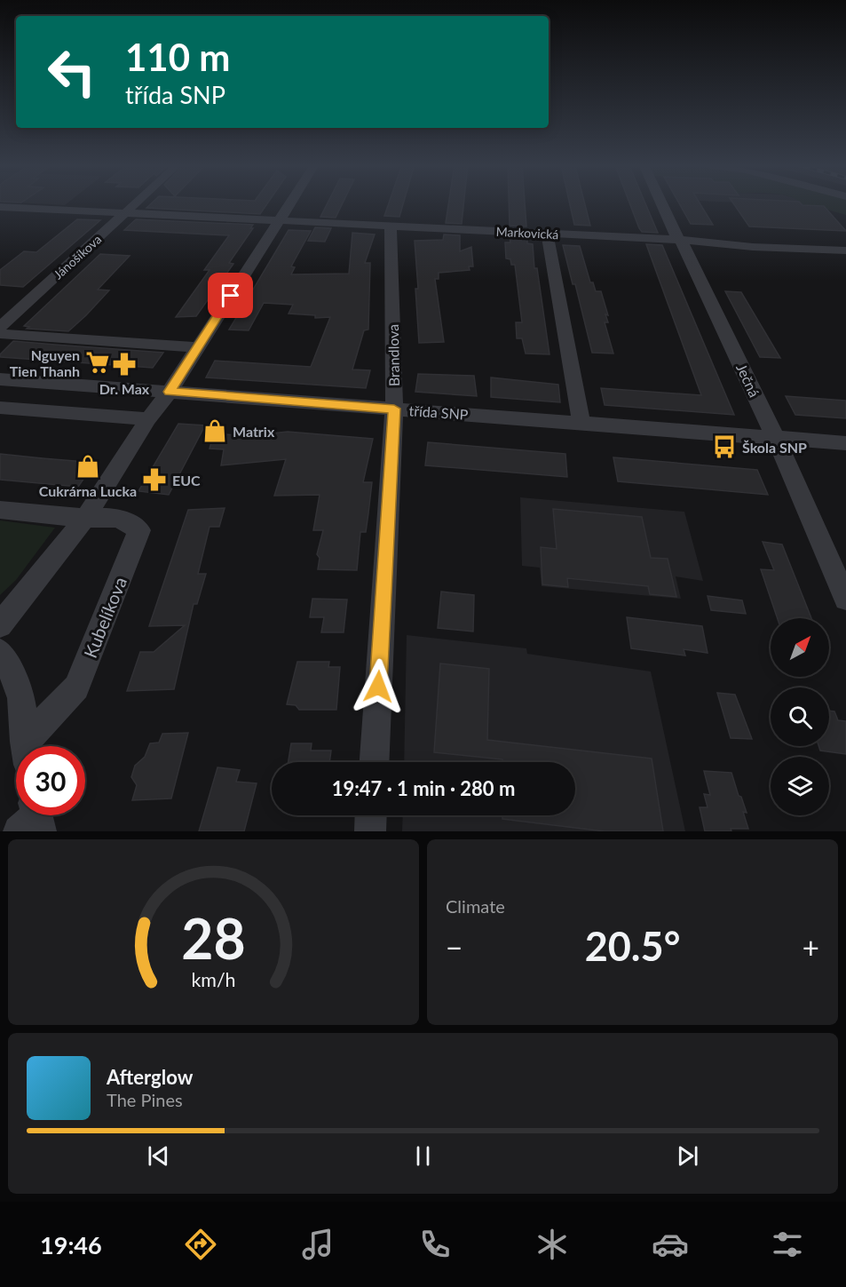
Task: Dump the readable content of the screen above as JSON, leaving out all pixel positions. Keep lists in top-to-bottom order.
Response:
{
  "streets": {
    "street": [
      "Markovická",
      "Jánošíkova",
      "Brandlova",
      "Ječná",
      "třída SNP",
      "Kubelíkova"
    ]
  },
  "crossings": [
    ["Markovická", "Jánošíkova"],
    ["Markovická", "Brandlova"],
    ["Markovická", "Ječná"],
    ["Brandlova", "třída SNP"],
    ["Ječná", "třída SNP"]
  ],
  "places": {
    "supermarket": ["Nguyen Tien Thanh"],
    "pharmacy": ["Dr. Max", "EUC"],
    "shop": ["Matrix", "Cukrárna Lucka"],
    "bus stop": ["Škola SNP"]
  },
  "north": "top right",
  "page": {
    "turn": ["110 m", "třída SNP"],
    "limit": "30",
    "trip": "19:47 · 1 min · 280 m",
    "tile": "Climate",
    "heat": ["−", "20.5°", "+"],
    "song": ["Afterglow", "The Pines"],
    "tabs": "19:46",
    "gauge": ["28", "km/h"]
  }
}
